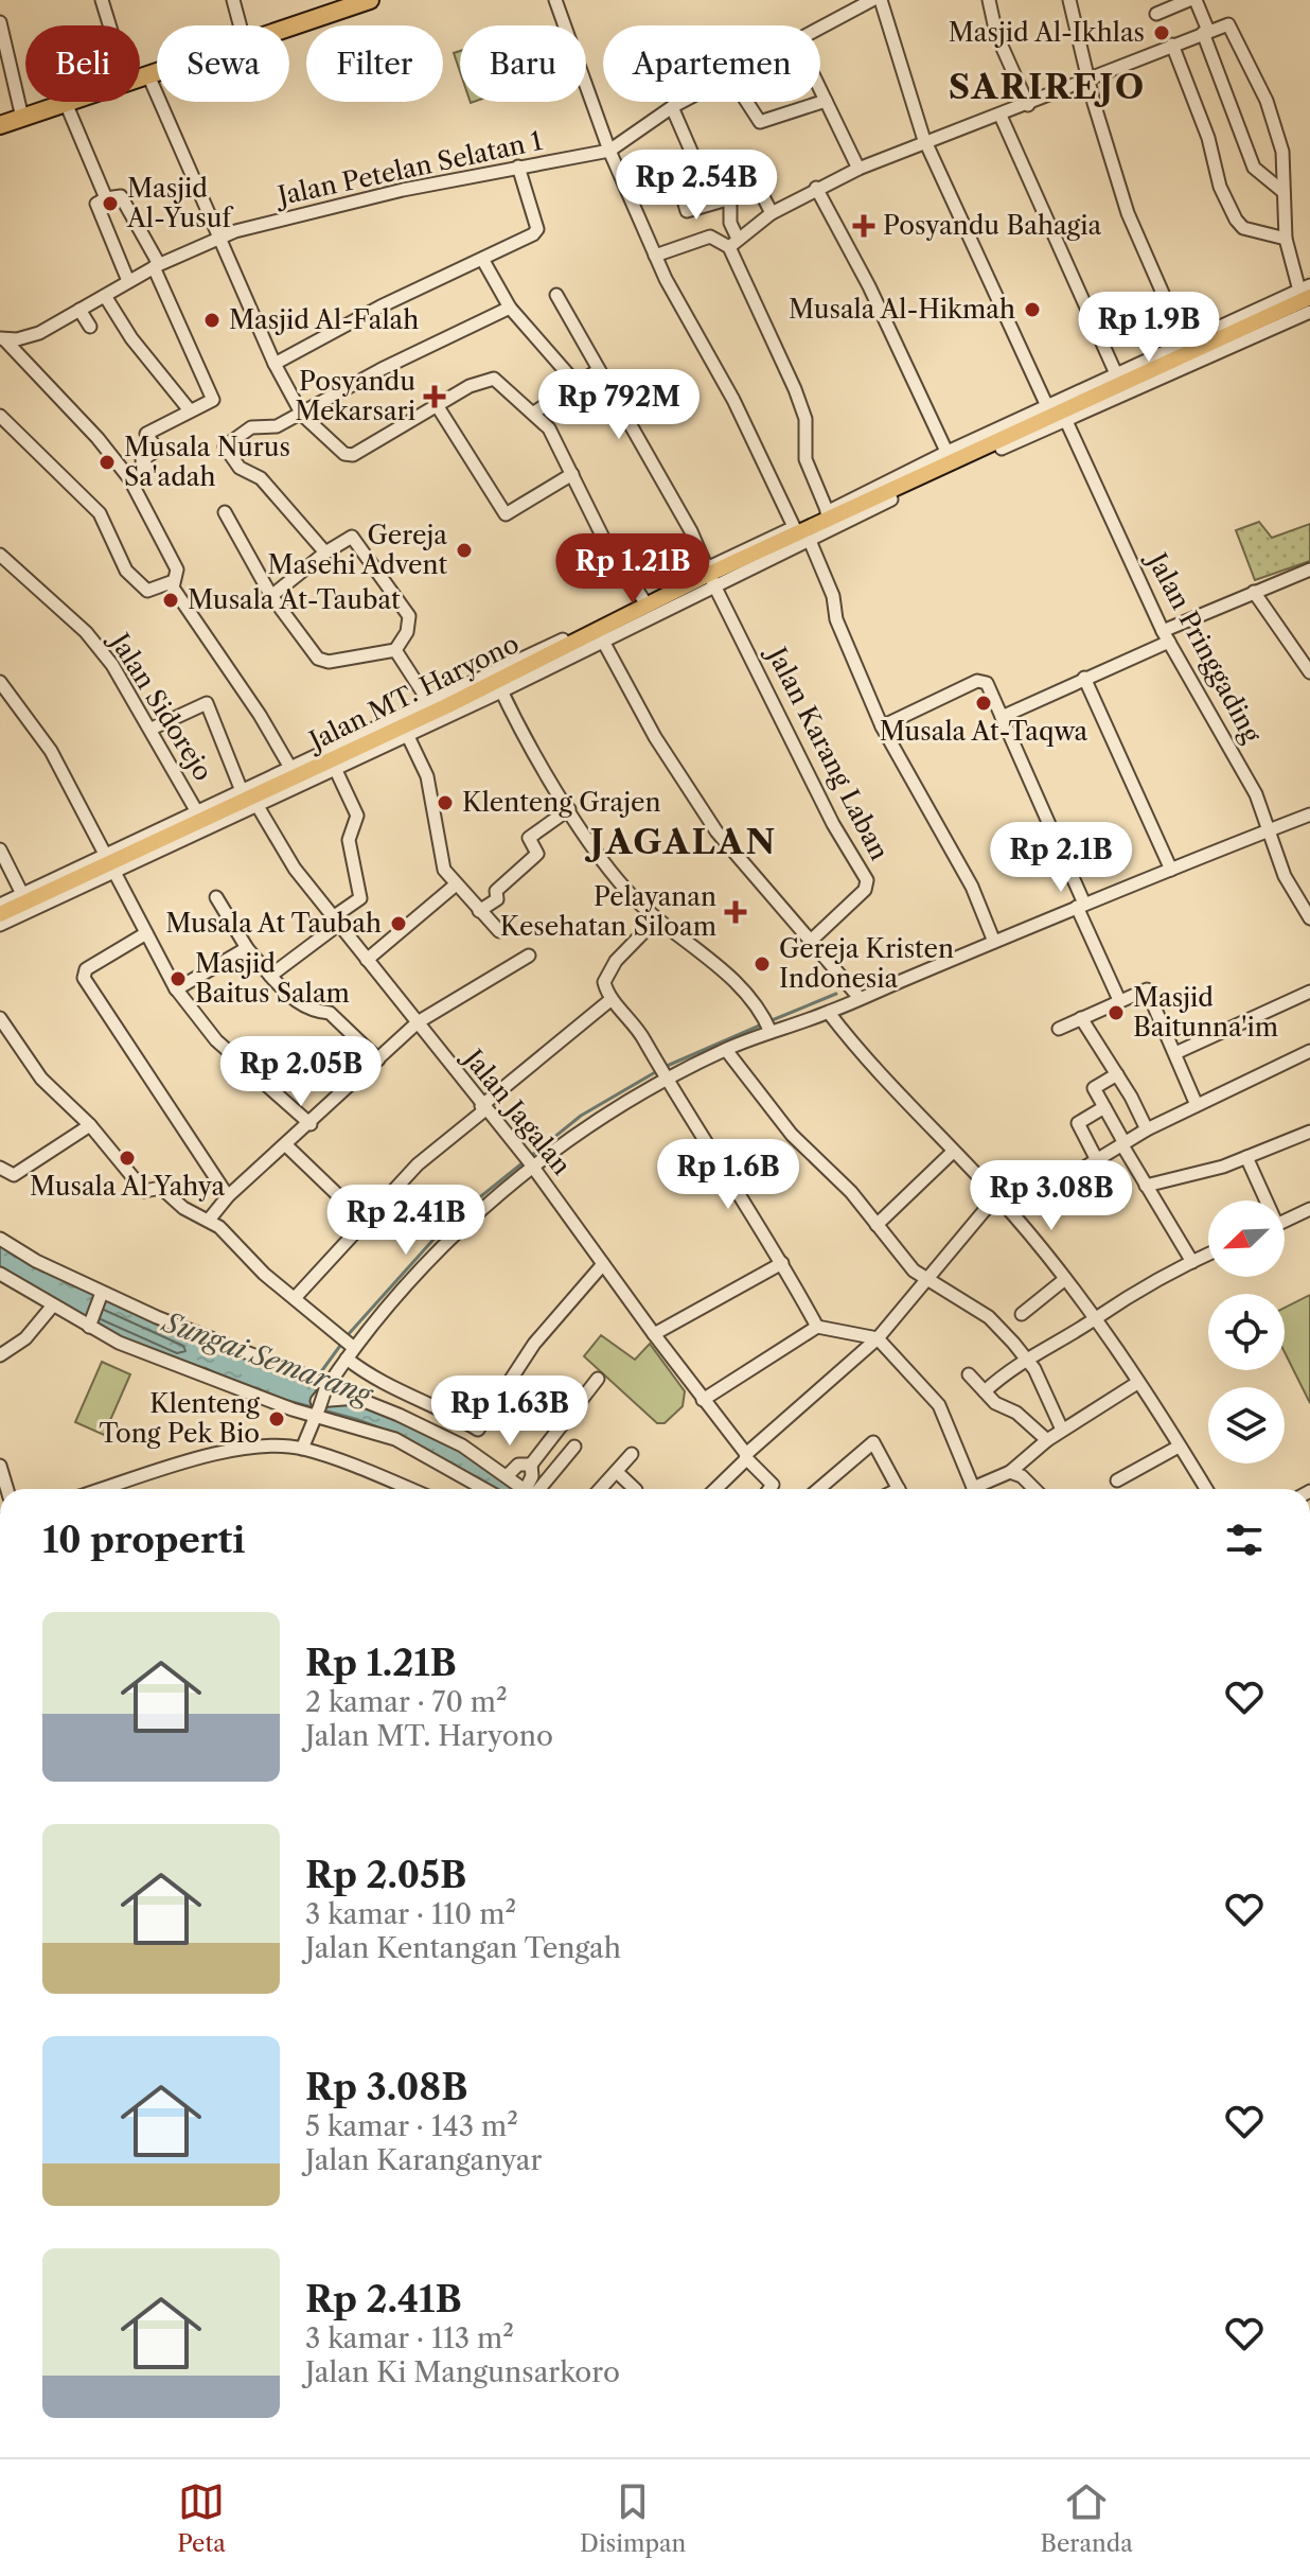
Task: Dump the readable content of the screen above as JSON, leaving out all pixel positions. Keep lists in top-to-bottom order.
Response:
{
  "streets": {
    "main road": ["Jalan MT. Haryono"],
    "street": [
      "Jalan Petelan Selatan 1",
      "Jalan Pringgading",
      "Jalan Sidorejo",
      "Jalan Karang Laban",
      "Jalan Jagalan"
    ]
  },
  "crossings": [
    ["Jalan Pringgading", "Jalan MT. Haryono"],
    ["Jalan MT. Haryono", "Jalan Sidorejo"],
    ["Jalan MT. Haryono", "Jalan Karang Laban"],
    ["Jalan MT. Haryono", "Jalan Jagalan"],
    ["Jalan Sidorejo", "Jalan Jagalan"]
  ],
  "districts": ["SARIREJO", "JAGALAN"],
  "water": ["Sungai Semarang"],
  "places": {
    "other": [
      "Masjid Al-Ikhlas",
      "Masjid Al-Yusuf",
      "Musala Al-Hikmah",
      "Masjid Al-Falah",
      "Musala Nurus Sa'adah",
      "Gereja Masehi Advent",
      "Musala At-Taubat",
      "Musala At-Taqwa",
      "Klenteng Grajen",
      "Musala At Taubah",
      "Gereja Kristen Indonesia",
      "Masjid Baitus Salam",
      "Masjid Baitunna'im",
      "Musala Al Yahya",
      "Klenteng Tong Pek Bio"
    ],
    "health": ["Posyandu Bahagia", "Posyandu Mekarsari", "Pelayanan Kesehatan Siloam"]
  },
  "north": "bottom left",
  "page": {
    "chip": [
      "Beli",
      "Sewa",
      "Filter",
      "Baru",
      "Apartemen"
    ],
    "price": [
      "Rp 2.54B",
      "Rp 1.9B",
      "Rp 792M",
      "Rp 1.21B",
      "Rp 2.1B",
      "Rp 2.05B",
      "Rp 1.6B",
      "Rp 3.08B",
      "Rp 2.41B",
      "Rp 1.63B"
    ],
    "heading": "10 properti",
    "list": [
      {
        "name": "Rp 1.21B",
        "note": "2 kamar · 70 m² · Jalan MT. Haryono"
      },
      {
        "name": "Rp 2.05B",
        "note": "3 kamar · 110 m² · Jalan Kentangan Tengah"
      },
      {
        "name": "Rp 3.08B",
        "note": "5 kamar · 143 m² · Jalan Karanganyar"
      },
      {
        "name": "Rp 2.41B",
        "note": "3 kamar · 113 m² · Jalan Ki Mangunsarkoro"
      }
    ],
    "tabs": ["Peta", "Disimpan", "Beranda"]
  }
}
